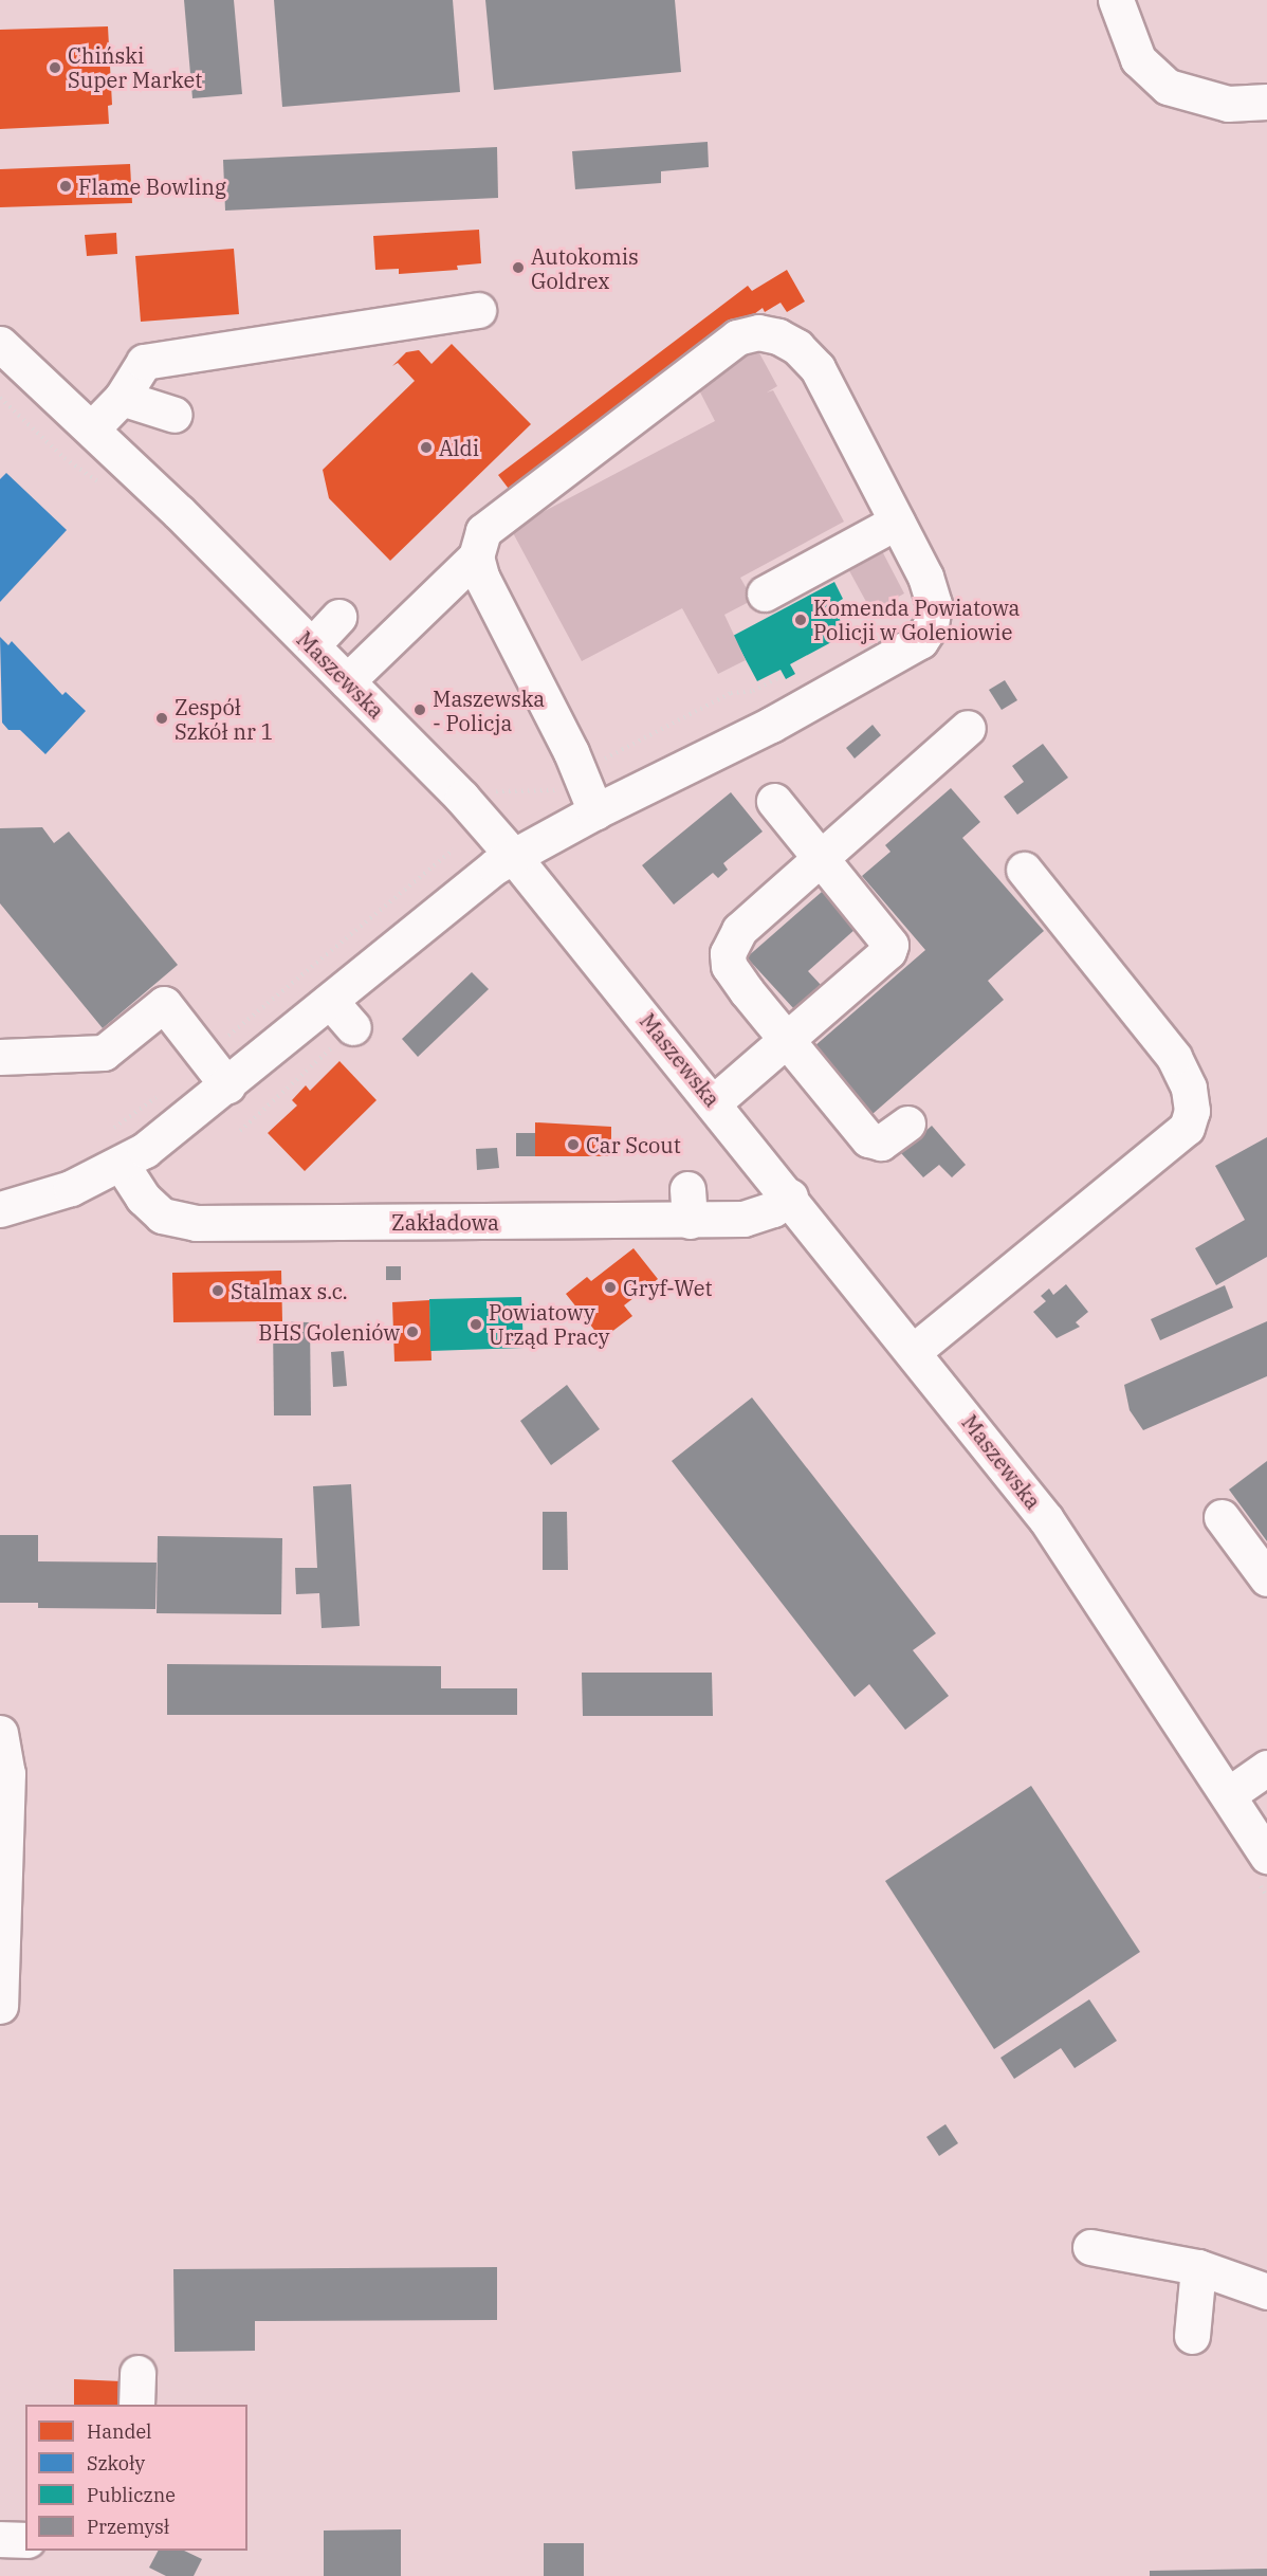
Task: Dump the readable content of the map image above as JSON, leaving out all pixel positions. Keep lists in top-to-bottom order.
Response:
{
  "streets": {
    "street": ["Maszewska", "Zakładowa"]
  },
  "crossings": [
    ["Maszewska", "Zakładowa"]
  ],
  "places": [
    "Chiński Super Market",
    "Flame Bowling",
    "Autokomis Goldrex",
    "Aldi",
    "Komenda Powiatowa Policji w Goleniowie",
    "Maszewska - Policja",
    "Zespół Szkół nr 1",
    "Car Scout",
    "Gryf-Wet",
    "Stalmax s.c.",
    "Powiatowy Urząd Pracy",
    "BHS Goleniów"
  ],
  "legend": [
    "Handel",
    "Szkoły",
    "Publiczne",
    "Przemysł"
  ]
}
